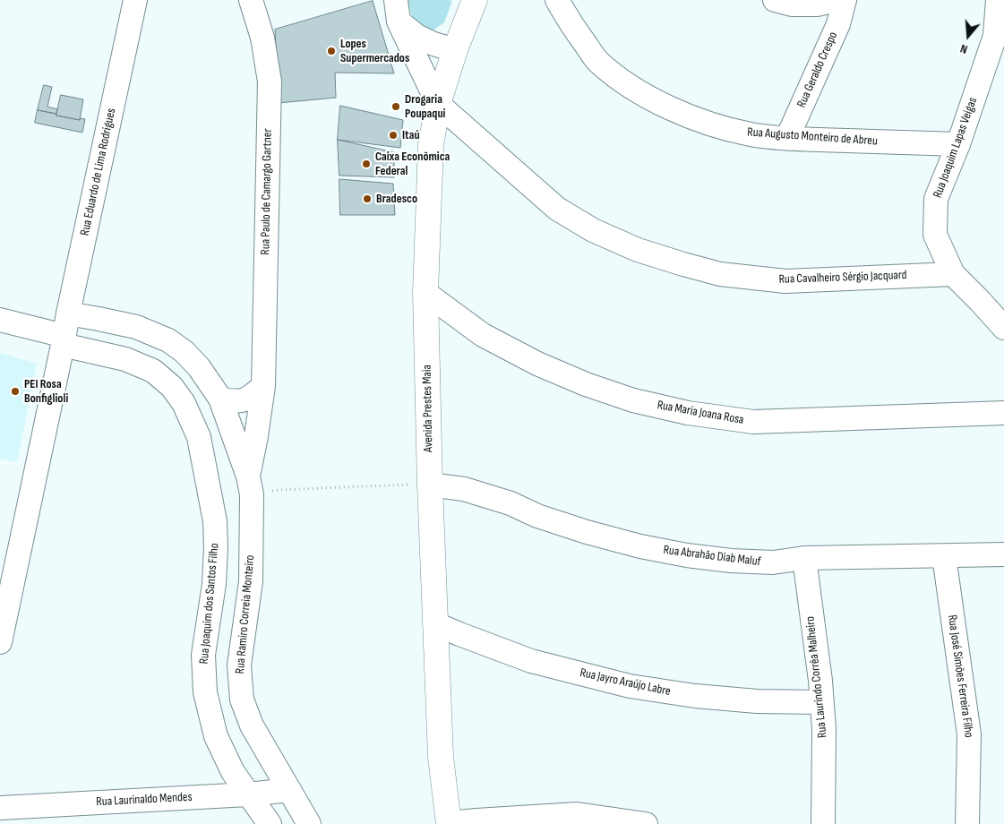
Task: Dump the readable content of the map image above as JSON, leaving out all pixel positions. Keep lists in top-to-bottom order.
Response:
{
  "streets": {
    "main road": ["Avenida Prestes Maia"],
    "street": [
      "Rua Geraldo Crespo",
      "Rua Augusto Monteiro de Abreu",
      "Rua Joaquim Lapas Veigas",
      "Rua Eduardo de Lima Rodrigues",
      "Rua Paulo de Camargo Gartner",
      "Rua Cavalheiro Sérgio Jacquard",
      "Rua Maria Joana Rosa",
      "Rua Abrahão Diab Maluf",
      "Rua Joaquim dos Santos Filho",
      "Rua Ramiro Correia Monteiro",
      "Rua José Simões Ferreira Filho",
      "Rua Laurindo Corrêa Malheiro",
      "Rua Jayro Araújo Labre",
      "Rua Laurinaldo Mendes"
    ]
  },
  "crossings": [
    ["Rua Geraldo Crespo", "Rua Augusto Monteiro de Abreu"],
    ["Rua Augusto Monteiro de Abreu", "Rua Joaquim Lapas Veigas"],
    ["Rua Joaquim Lapas Veigas", "Rua Cavalheiro Sérgio Jacquard"],
    ["Rua Eduardo de Lima Rodrigues", "Rua Joaquim dos Santos Filho"],
    ["Rua Paulo de Camargo Gartner", "Rua Ramiro Correia Monteiro"],
    ["Rua Cavalheiro Sérgio Jacquard", "Avenida Prestes Maia"],
    ["Avenida Prestes Maia", "Rua Maria Joana Rosa"],
    ["Avenida Prestes Maia", "Rua Abrahão Diab Maluf"],
    ["Avenida Prestes Maia", "Rua Jayro Araújo Labre"],
    ["Rua Abrahão Diab Maluf", "Rua José Simões Ferreira Filho"],
    ["Rua Abrahão Diab Maluf", "Rua Laurindo Corrêa Malheiro"],
    ["Rua Joaquim dos Santos Filho", "Rua Laurinaldo Mendes"],
    ["Rua Ramiro Correia Monteiro", "Rua Laurinaldo Mendes"],
    ["Rua Laurindo Corrêa Malheiro", "Rua Jayro Araújo Labre"]
  ],
  "places": [
    "Lopes Supermercados",
    "Drogaria Poupaqui",
    "Itaú",
    "Caixa Econômica Federal",
    "Bradesco",
    "PEI Rosa Bonfiglioli"
  ],
  "north": "bottom"
}
